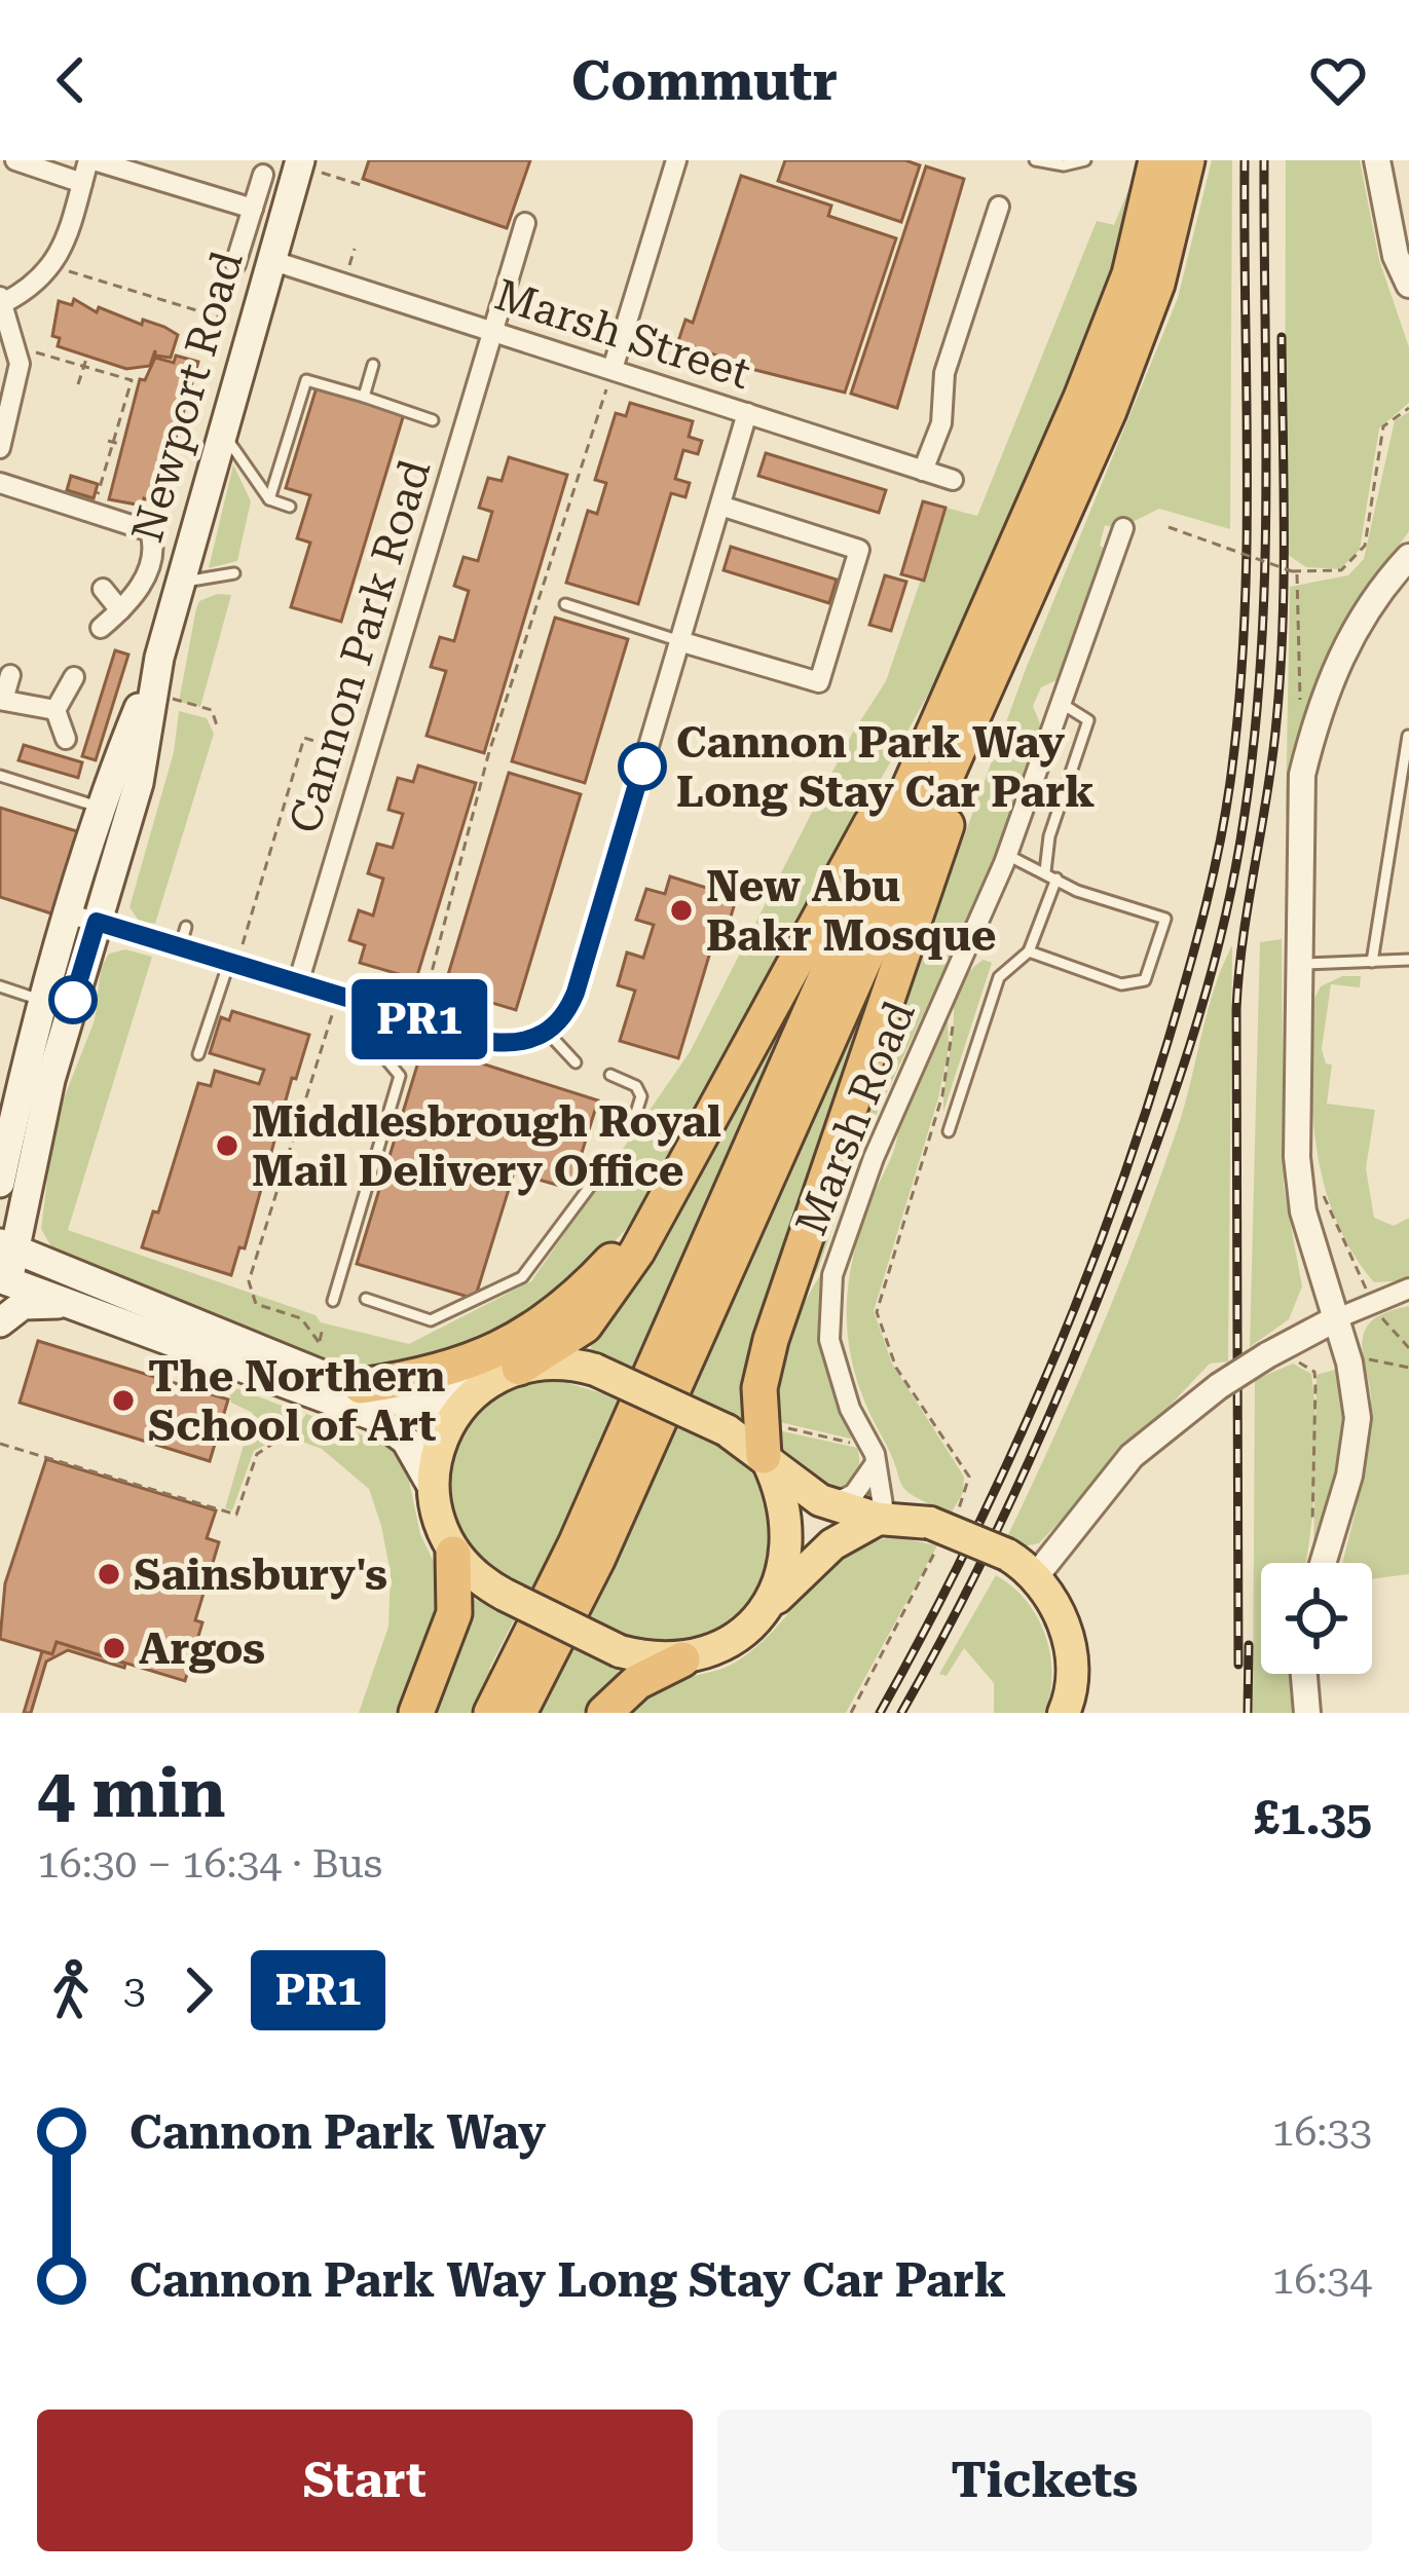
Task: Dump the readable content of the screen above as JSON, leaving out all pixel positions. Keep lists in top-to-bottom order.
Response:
{
  "streets": {
    "main road": ["Newport Road"],
    "street": ["Marsh Street", "Cannon Park Road", "Marsh Road"]
  },
  "crossings": [
    ["Marsh Street", "Newport Road"],
    ["Marsh Street", "Cannon Park Road"]
  ],
  "places": [
    "Cannon Park Way Long Stay Car Park",
    "New Abu Bakr Mosque",
    "Middlesbrough Royal Mail Delivery Office",
    "The Northern School of Art",
    "Sainsbury's",
    "Argos"
  ],
  "lines": ["bus line PR1"],
  "page": {
    "header": "Commutr",
    "on_map": "PR1",
    "heading": ["4 min", "16:30 – 16:34 · Bus", "£1.35"],
    "legs": ["3", "PR1"],
    "list": [
      {
        "name": "Cannon Park Way",
        "value": "16:33"
      },
      {
        "name": "Cannon Park Way Long Stay Car Park",
        "value": "16:34"
      }
    ],
    "buttons": ["Start", "Tickets"]
  }
}
